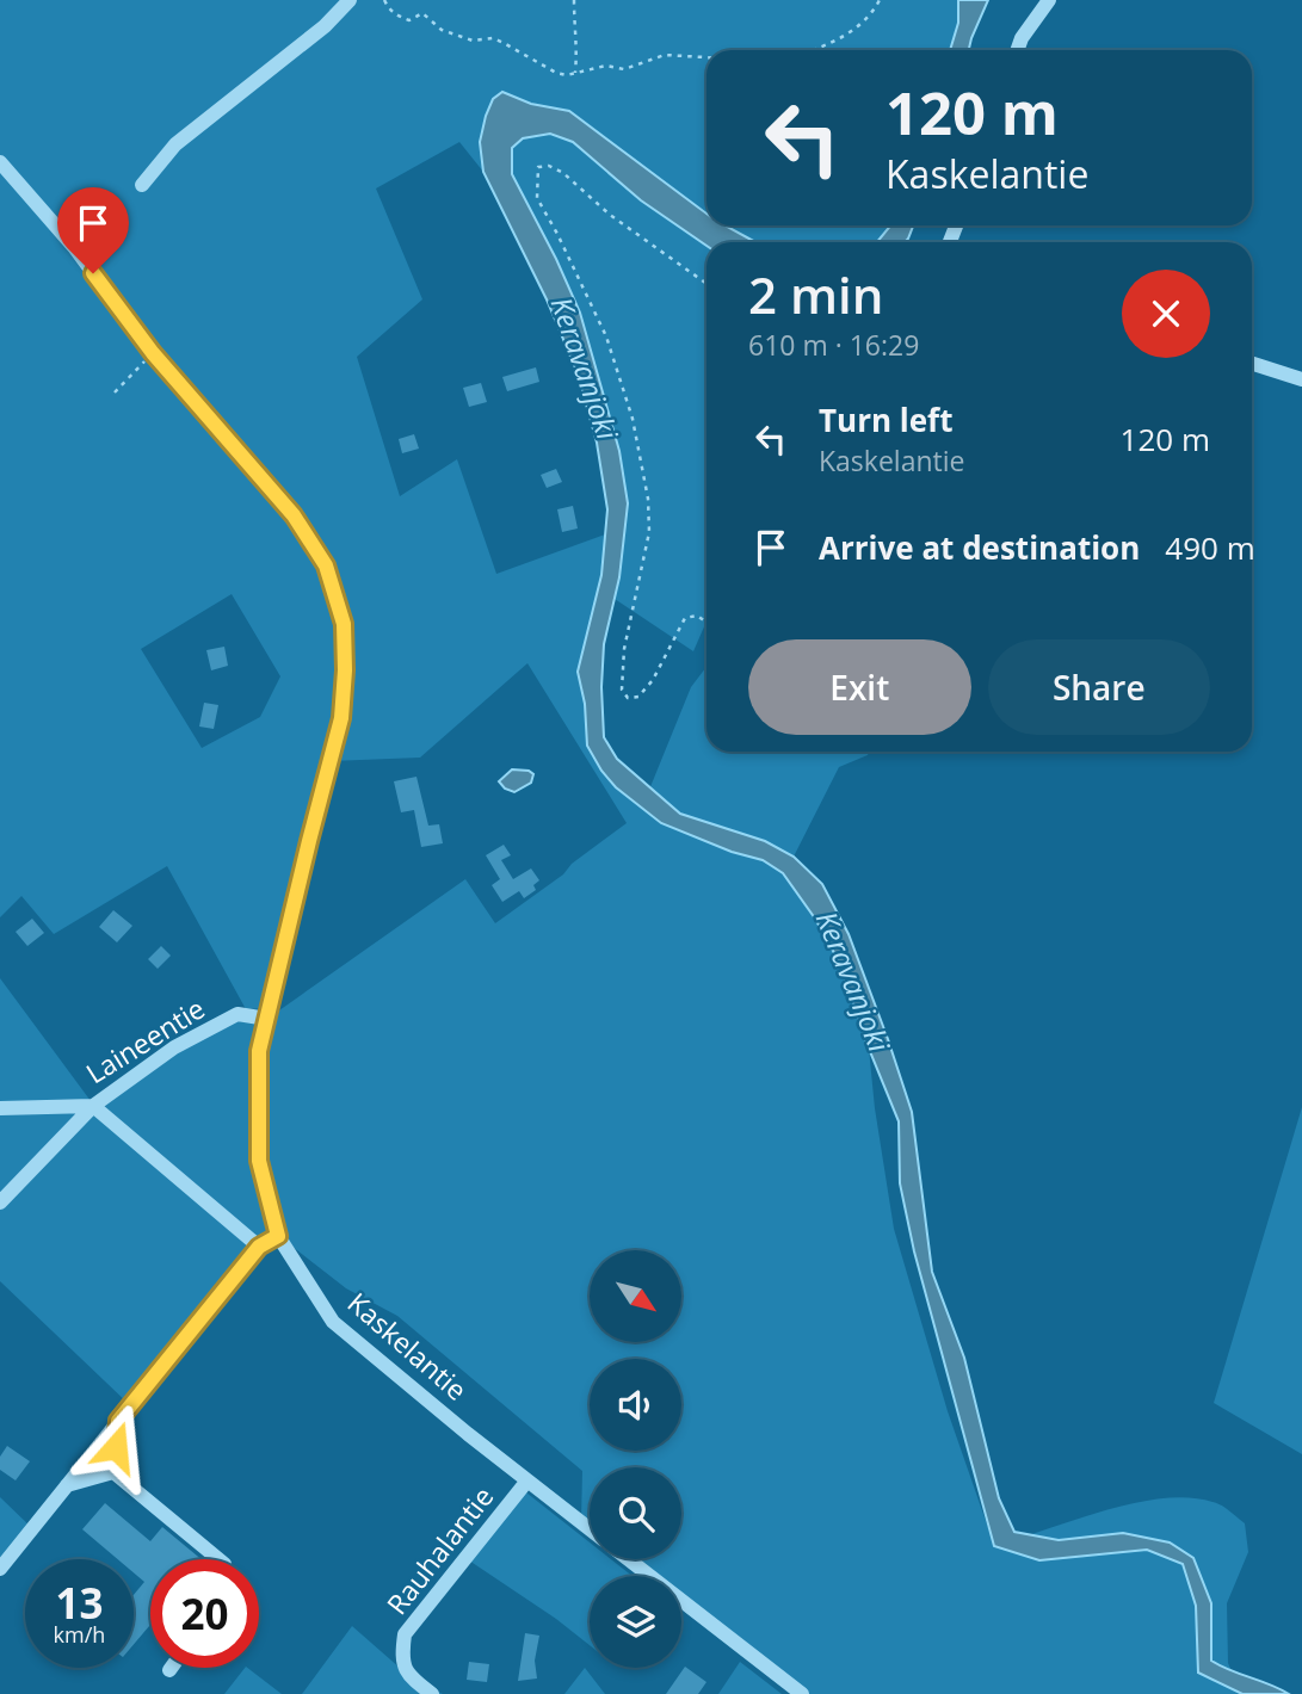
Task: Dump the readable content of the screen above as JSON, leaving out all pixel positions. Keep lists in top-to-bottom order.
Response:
{
  "streets": {
    "street": ["Laineentie", "Kaskelantie", "Rauhalantie"]
  },
  "crossings": [
    ["Laineentie", "Kaskelantie"],
    ["Kaskelantie", "Rauhalantie"]
  ],
  "water": ["Keravanjoki"],
  "north": "bottom right",
  "page": {
    "turn": ["120 m", "Kaskelantie"],
    "heading": ["2 min", "610 m · 16:29"],
    "list": [
      {
        "name": "Turn left",
        "note": "Kaskelantie",
        "value": "120 m"
      },
      {
        "name": "Arrive at destination",
        "value": "490 m"
      }
    ],
    "buttons": ["Exit", "Share"],
    "speed": "13 km/h",
    "limit": "20"
  }
}
